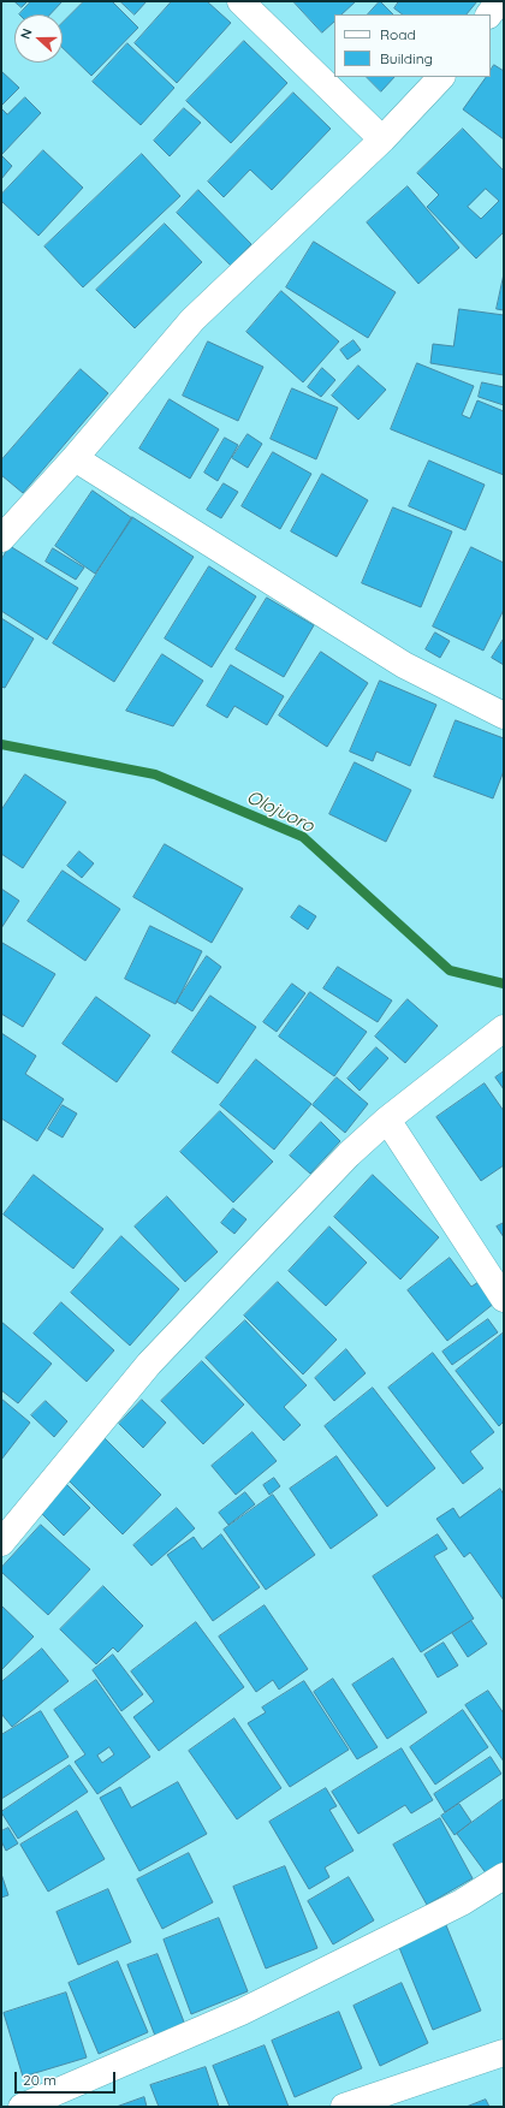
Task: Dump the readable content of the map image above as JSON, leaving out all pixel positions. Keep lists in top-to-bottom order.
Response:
{
  "water": ["Olojuoro"],
  "legend": ["Road", "Building"],
  "scale_bar": "20 m",
  "north": "left"
}
